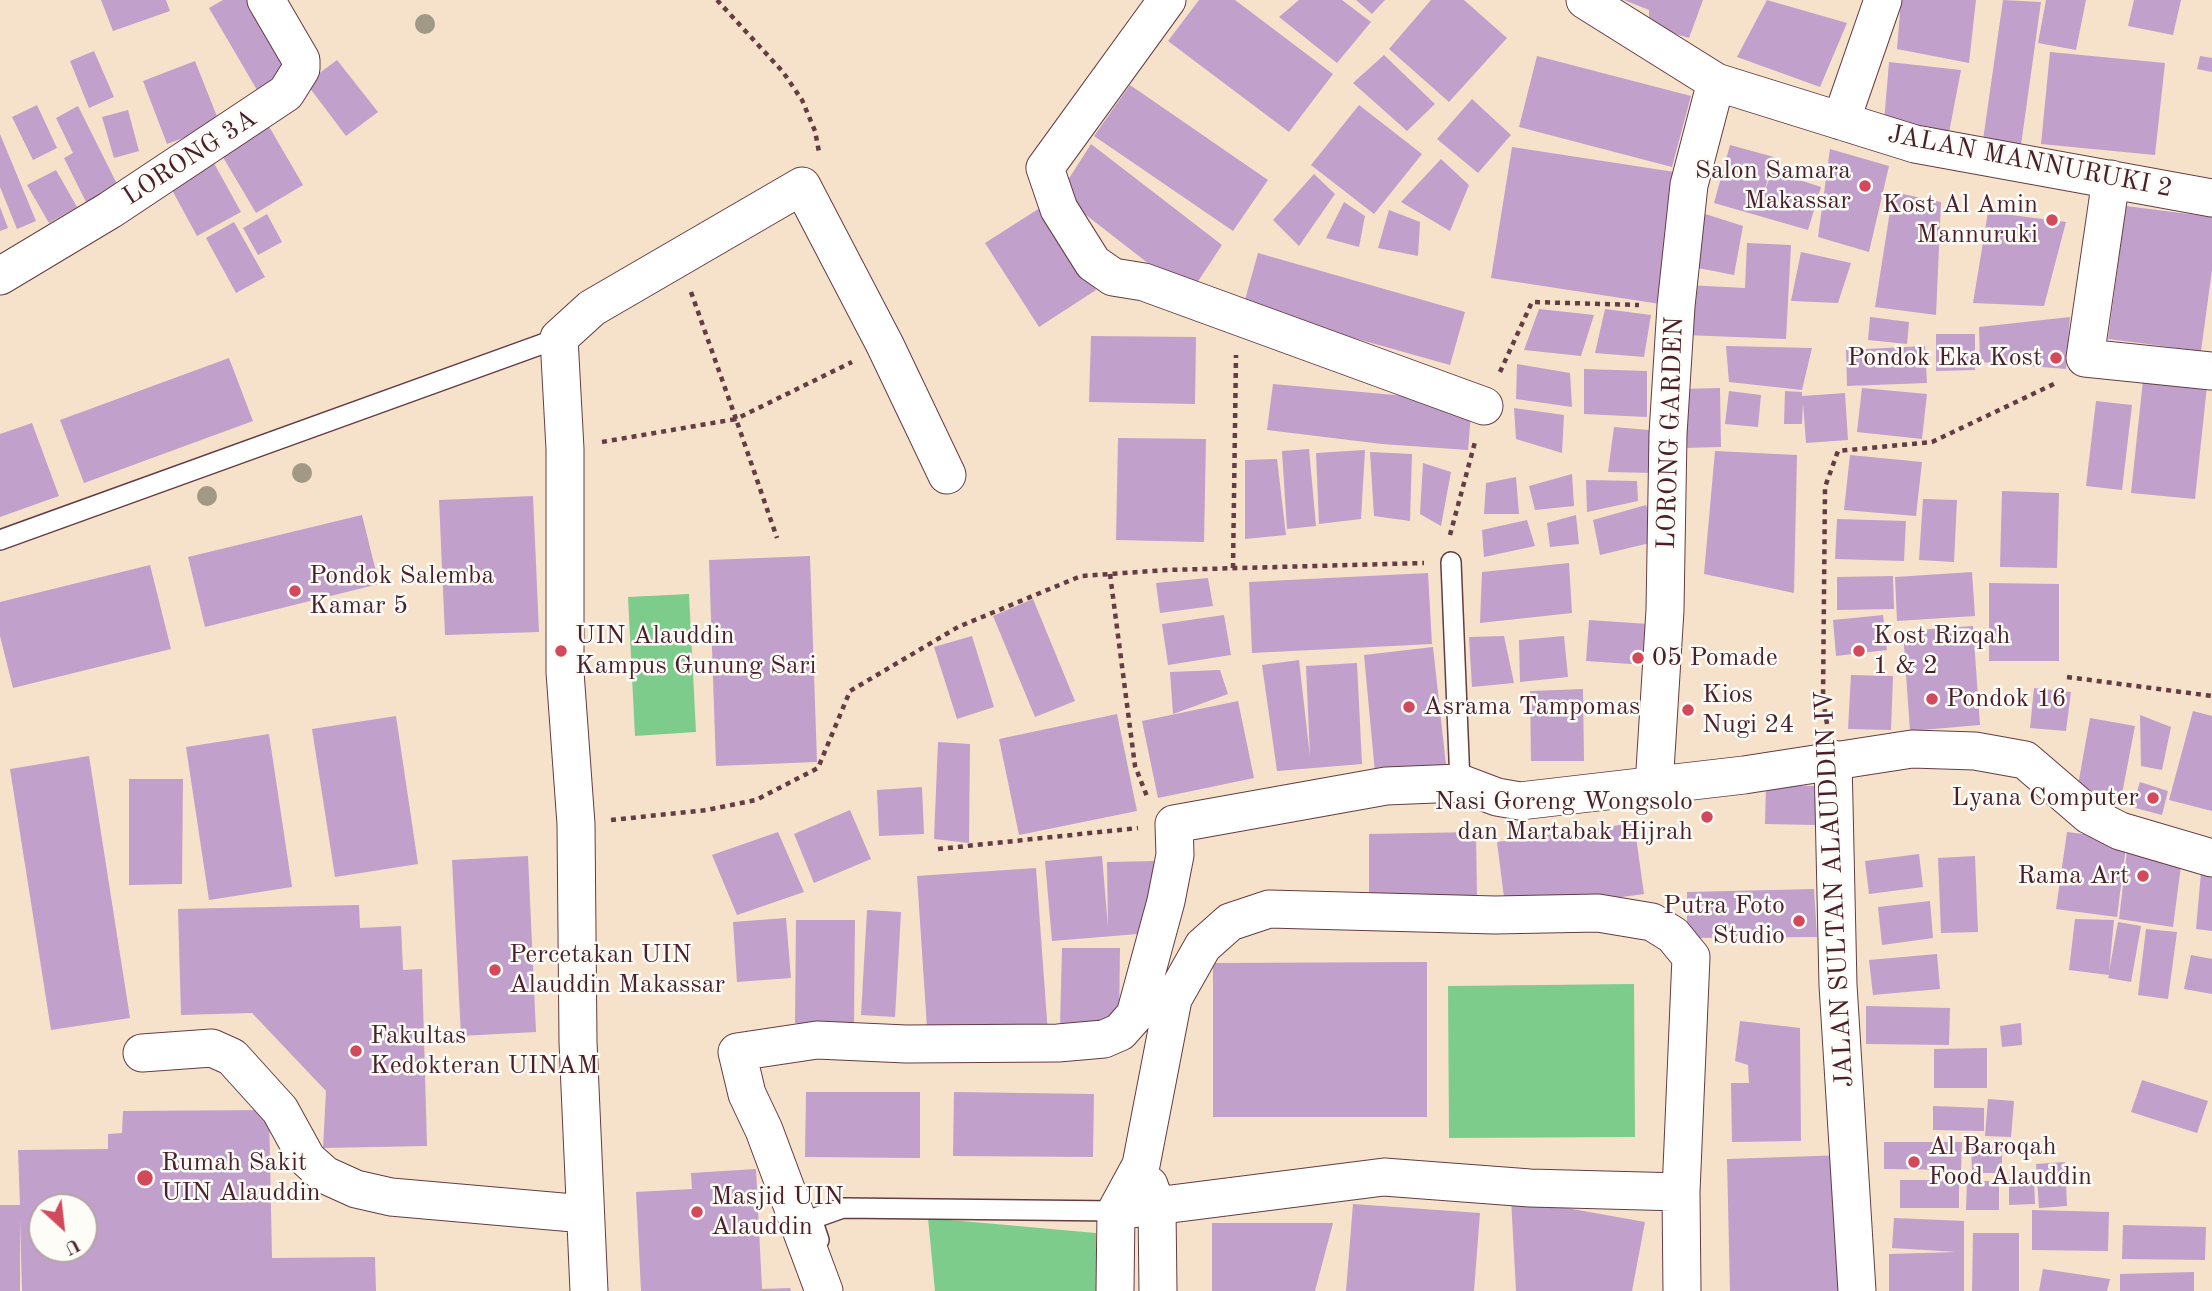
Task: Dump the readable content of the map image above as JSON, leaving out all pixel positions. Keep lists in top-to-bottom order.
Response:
{
  "streets": {
    "street": [
      "LORONG 3A",
      "JALAN MANNURUKI 2",
      "LORONG GARDEN",
      "JALAN SULTAN ALAUDDIN IV"
    ]
  },
  "crossings": [
    ["JALAN MANNURUKI 2", "LORONG GARDEN"]
  ],
  "places": [
    "Salon Samara Makassar",
    "Kost Al Amin Mannuruki",
    "Pondok Eka Kost",
    "Pondok Salemba Kamar 5",
    "UIN Alauddin Kampus Gunung Sari",
    "Kost Rizqah 1 & 2",
    "05 Pomade",
    "Pondok 16",
    "Asrama Tampomas",
    "Kios Nugi 24",
    "Lyana Computer",
    "Nasi Goreng Wongsolo dan Martabak Hijrah",
    "Rama Art",
    "Putra Foto Studio",
    "Percetakan UIN Alauddin Makassar",
    "Fakultas Kedokteran UINAM",
    "Al Baroqah Food Alauddin",
    "Rumah Sakit UIN Alauddin",
    "Masjid UIN Alauddin"
  ],
  "north": "bottom right"
}
